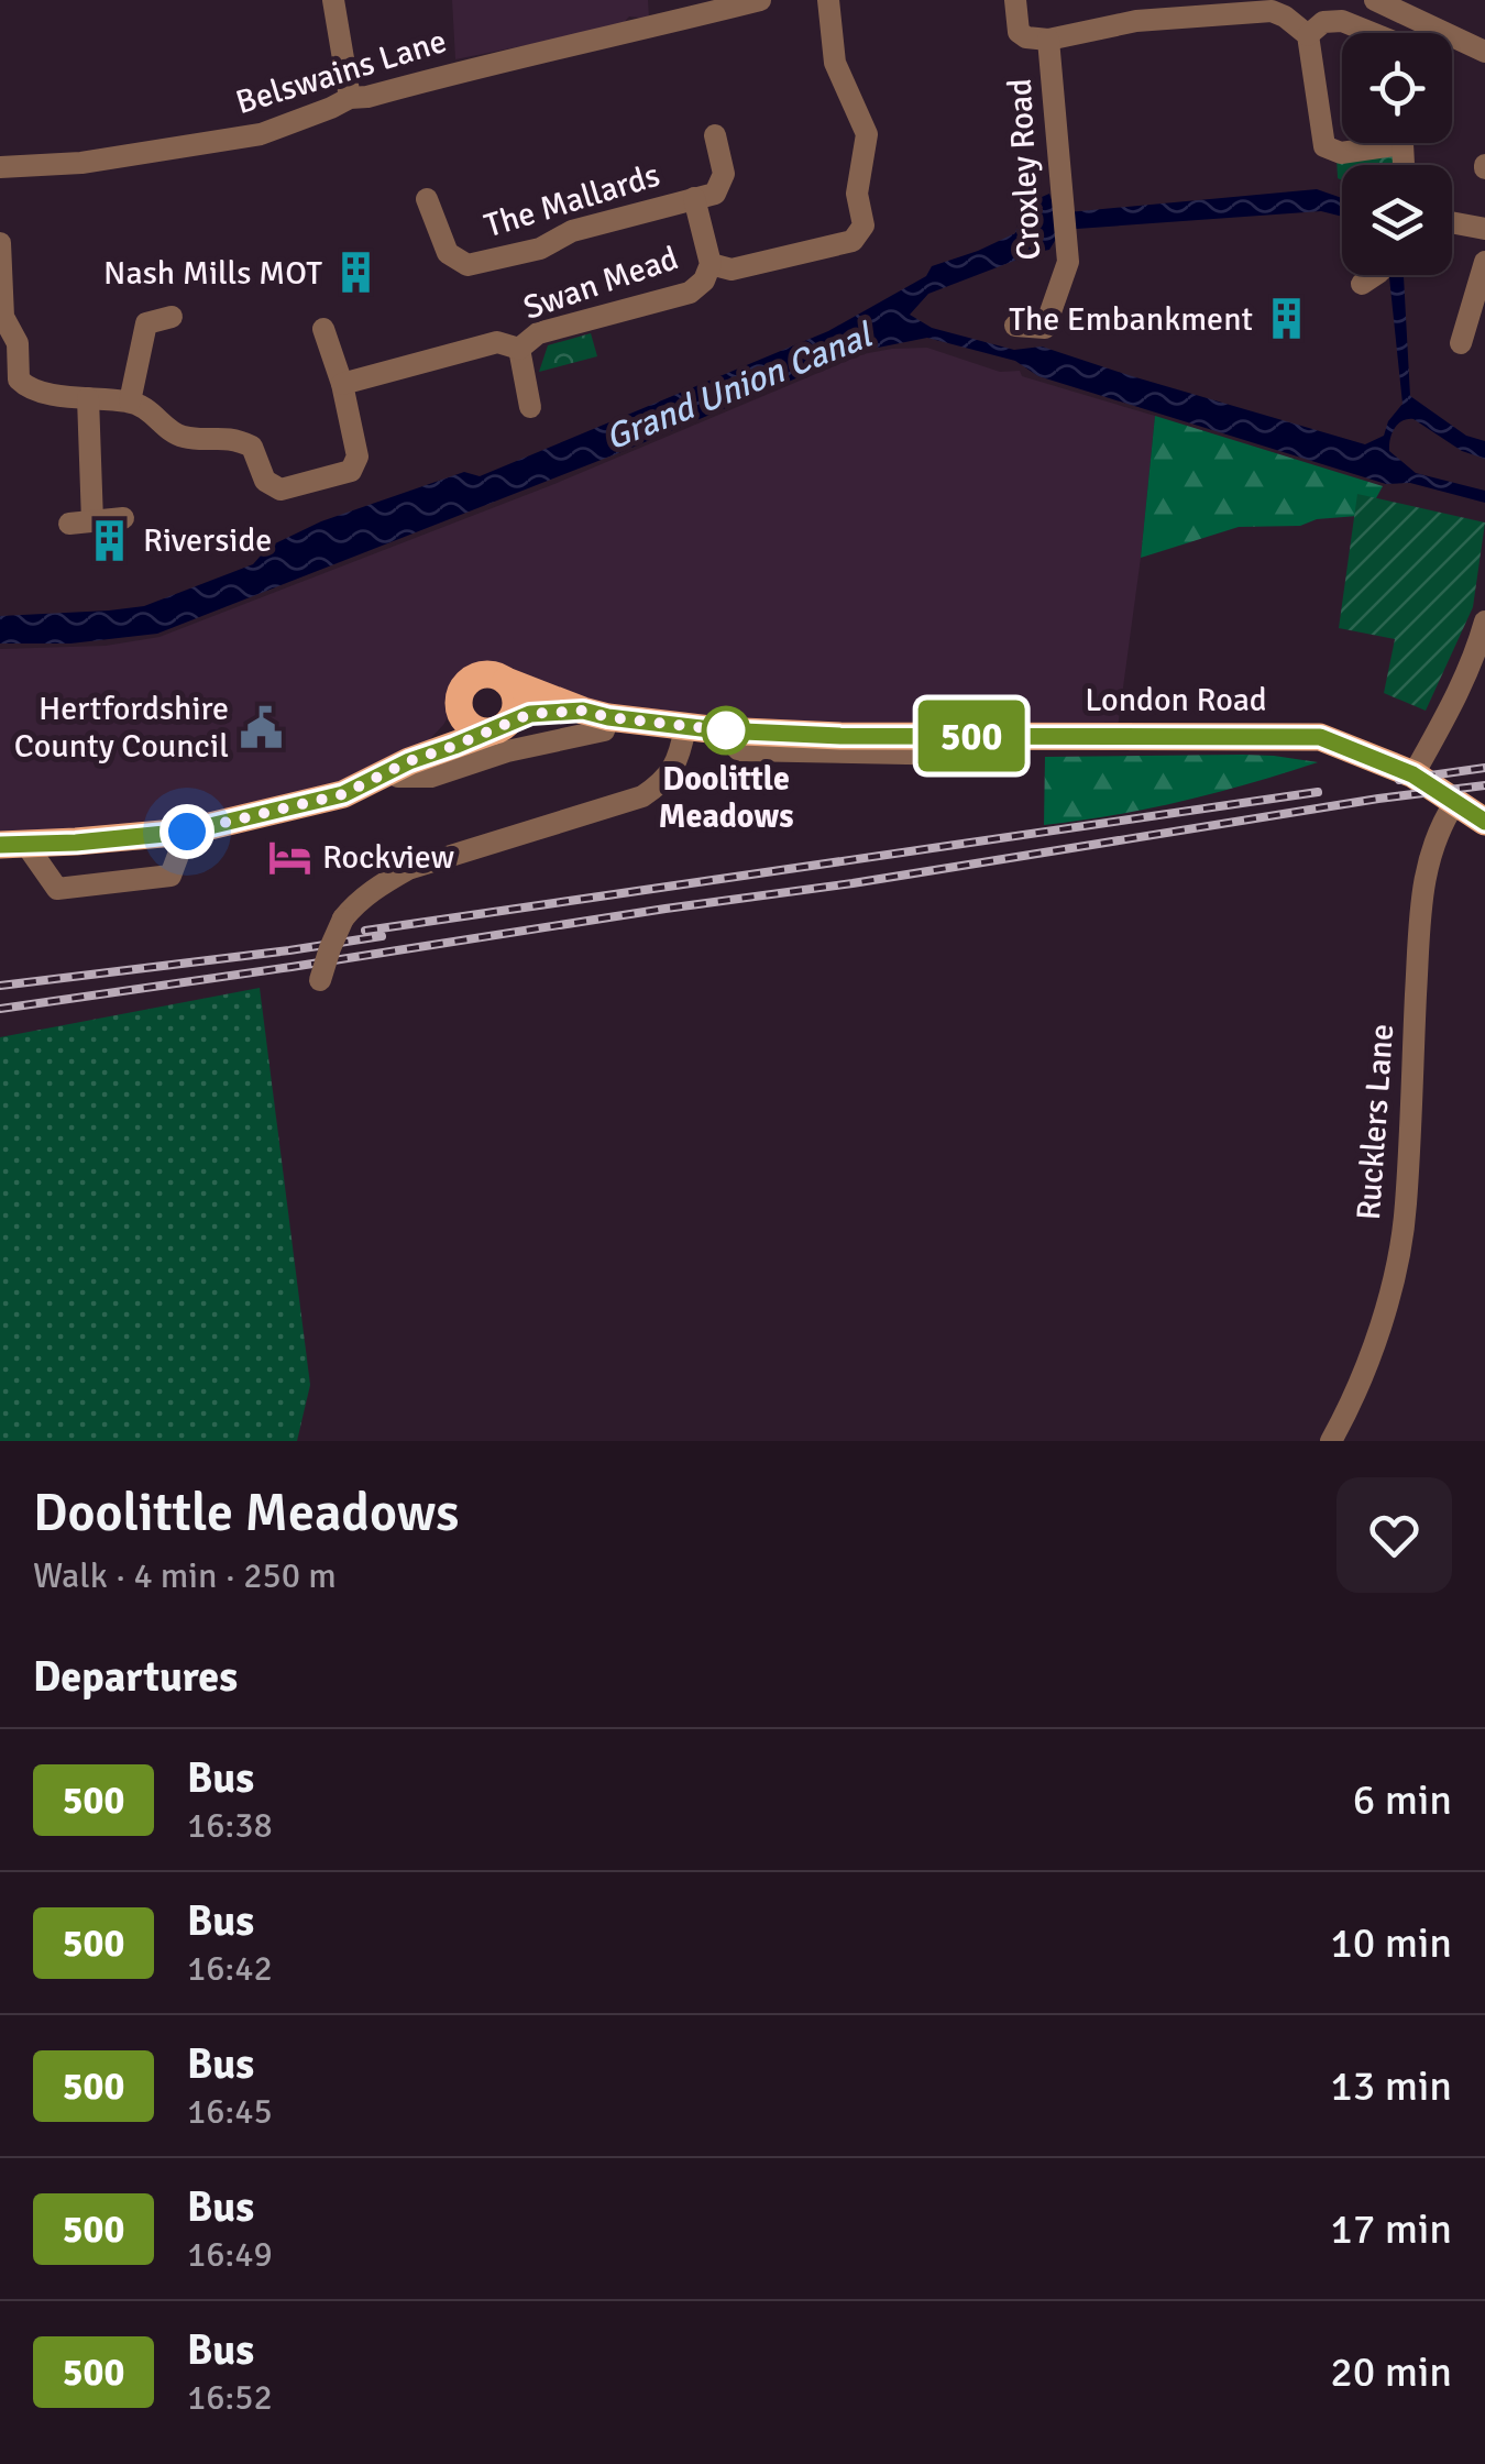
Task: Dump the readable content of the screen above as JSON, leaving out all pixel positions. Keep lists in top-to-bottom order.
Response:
{
  "streets": {
    "main road": ["London Road"],
    "street": [
      "Belswains Lane",
      "Croxley Road",
      "The Mallards",
      "Swan Mead",
      "Rucklers Lane"
    ]
  },
  "crossings": [
    ["London Road", "Rucklers Lane"]
  ],
  "water": ["Grand Union Canal"],
  "places": {
    "building": ["Nash Mills MOT", "The Embankment", "Riverside"],
    "public building": ["Hertfordshire County Council"],
    "other": ["Doolittle Meadows"],
    "hotel": ["Rockview"]
  },
  "lines": ["bus line 500"],
  "page": {
    "on_map": "500",
    "heading": [
      ["Doolittle Meadows", "Walk · 4 min · 250 m"],
      "Departures"
    ],
    "list": [
      {
        "mark": "500",
        "name": "Bus",
        "note": "16:38",
        "value": "6 min"
      },
      {
        "mark": "500",
        "name": "Bus",
        "note": "16:42",
        "value": "10 min"
      },
      {
        "mark": "500",
        "name": "Bus",
        "note": "16:45",
        "value": "13 min"
      },
      {
        "mark": "500",
        "name": "Bus",
        "note": "16:49",
        "value": "17 min"
      },
      {
        "mark": "500",
        "name": "Bus",
        "note": "16:52",
        "value": "20 min"
      }
    ]
  }
}
